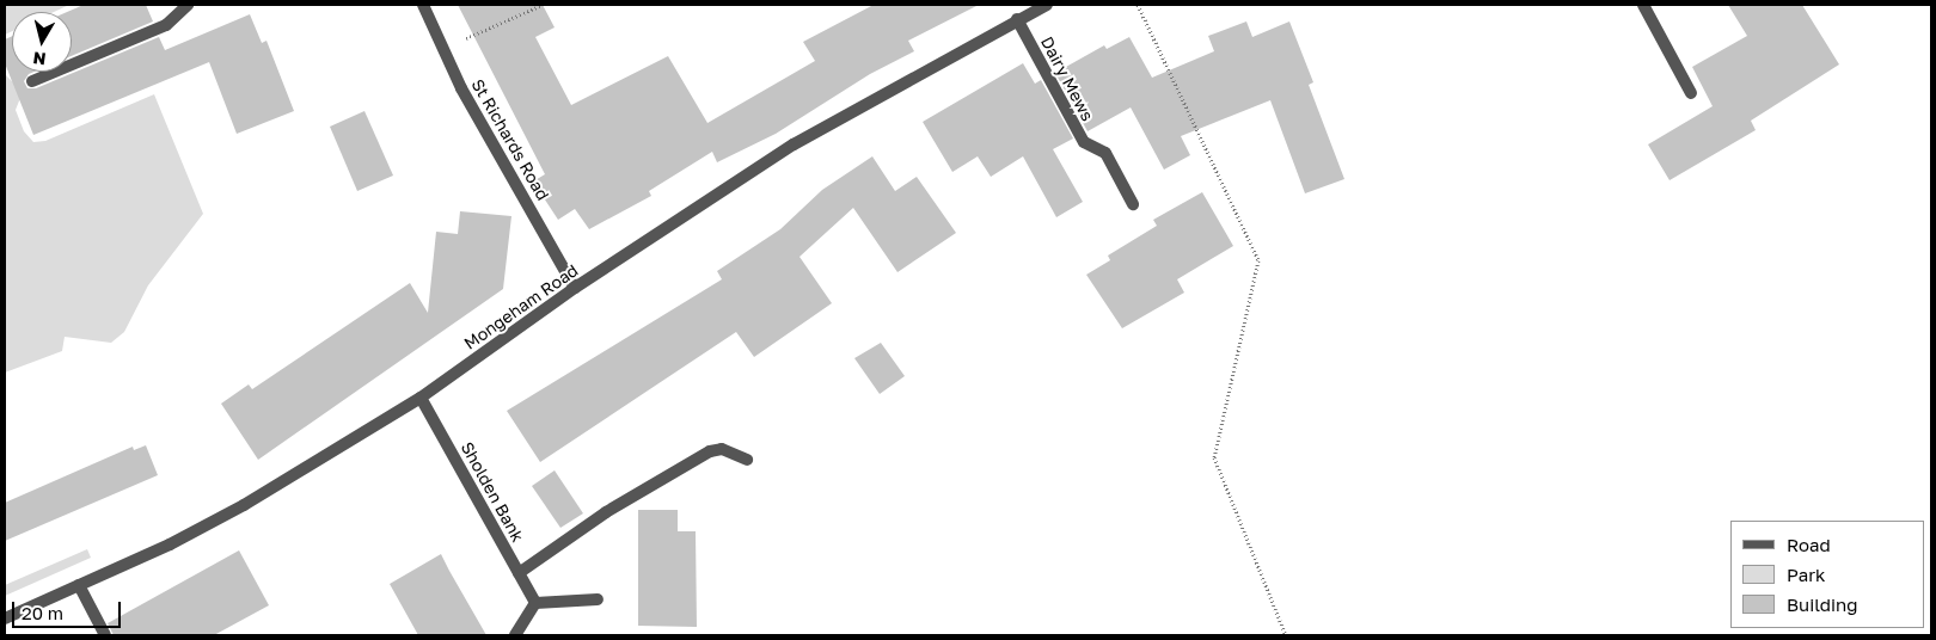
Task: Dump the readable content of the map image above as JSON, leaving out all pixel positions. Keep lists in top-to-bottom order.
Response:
{
  "streets": {
    "street": [
      "Dairy Mews",
      "St Richards Road",
      "Mongeham Road",
      "Sholden Bank"
    ]
  },
  "crossings": [
    ["Dairy Mews", "Mongeham Road"],
    ["St Richards Road", "Mongeham Road"],
    ["Mongeham Road", "Sholden Bank"]
  ],
  "legend": ["Road", "Park", "Building"],
  "scale_bar": "20 m",
  "north": "bottom"
}
